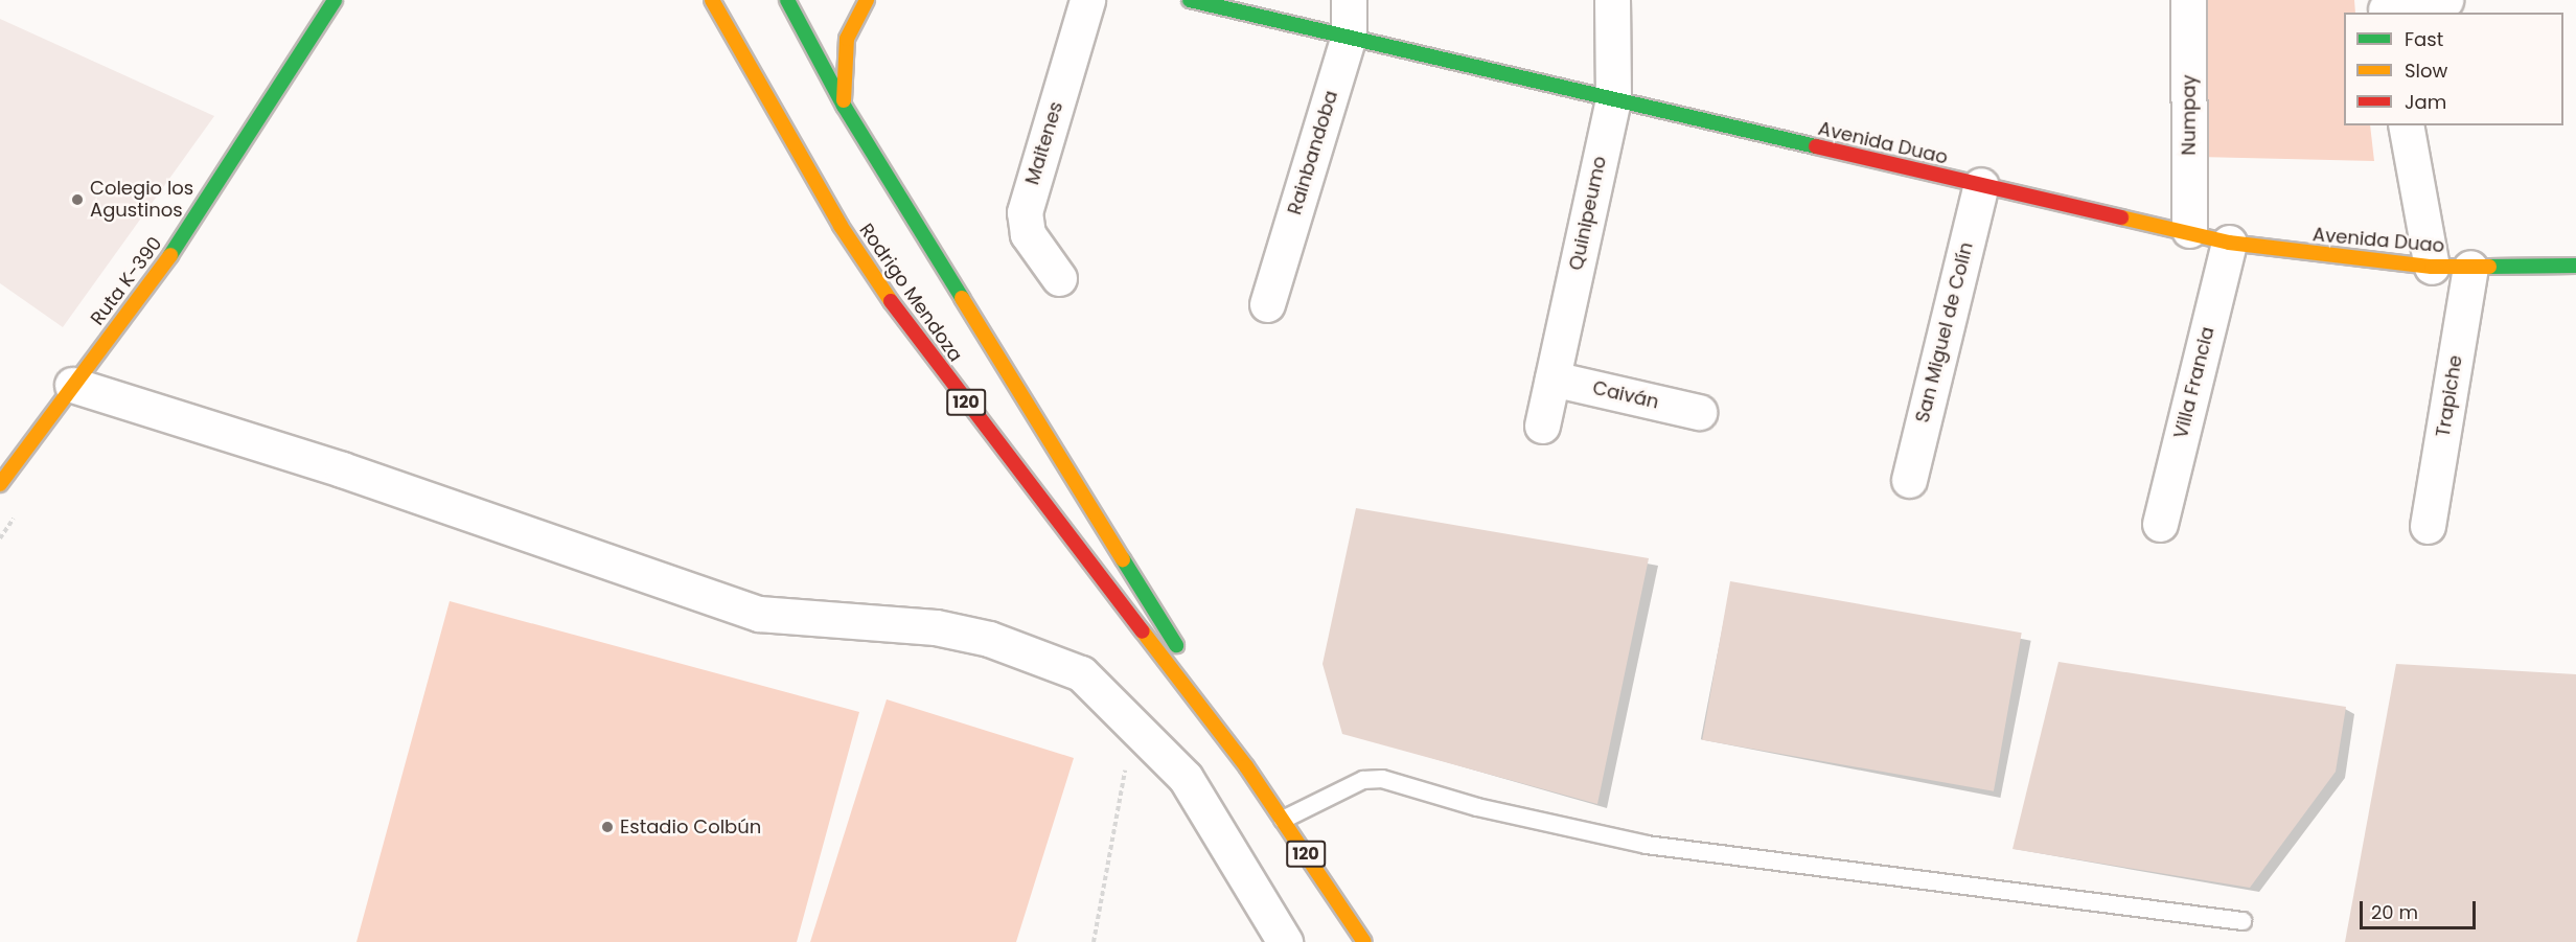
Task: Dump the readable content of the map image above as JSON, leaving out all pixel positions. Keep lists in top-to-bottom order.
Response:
{
  "streets": {
    "main road": [
      "Avenida Duao",
      "Ruta K-390",
      "Rodrigo Mendoza",
      "120"
    ],
    "street": [
      "Numpay",
      "Maitenes",
      "Rainbandoba",
      "Quinipeumo",
      "San Miguel de Colín",
      "Villa Francia",
      "Caiván",
      "Trapiche"
    ]
  },
  "crossings": [
    ["Numpay", "Avenida Duao"],
    ["Avenida Duao", "Rainbandoba"],
    ["Avenida Duao", "Quinipeumo"],
    ["Avenida Duao", "San Miguel de Colín"],
    ["Avenida Duao", "Villa Francia"],
    ["Avenida Duao", "Trapiche"],
    ["Quinipeumo", "Caiván"]
  ],
  "places": ["Colegio los Agustinos", "Estadio Colbún"],
  "legend": ["Fast", "Slow", "Jam"],
  "scale_bar": "20 m"
}
